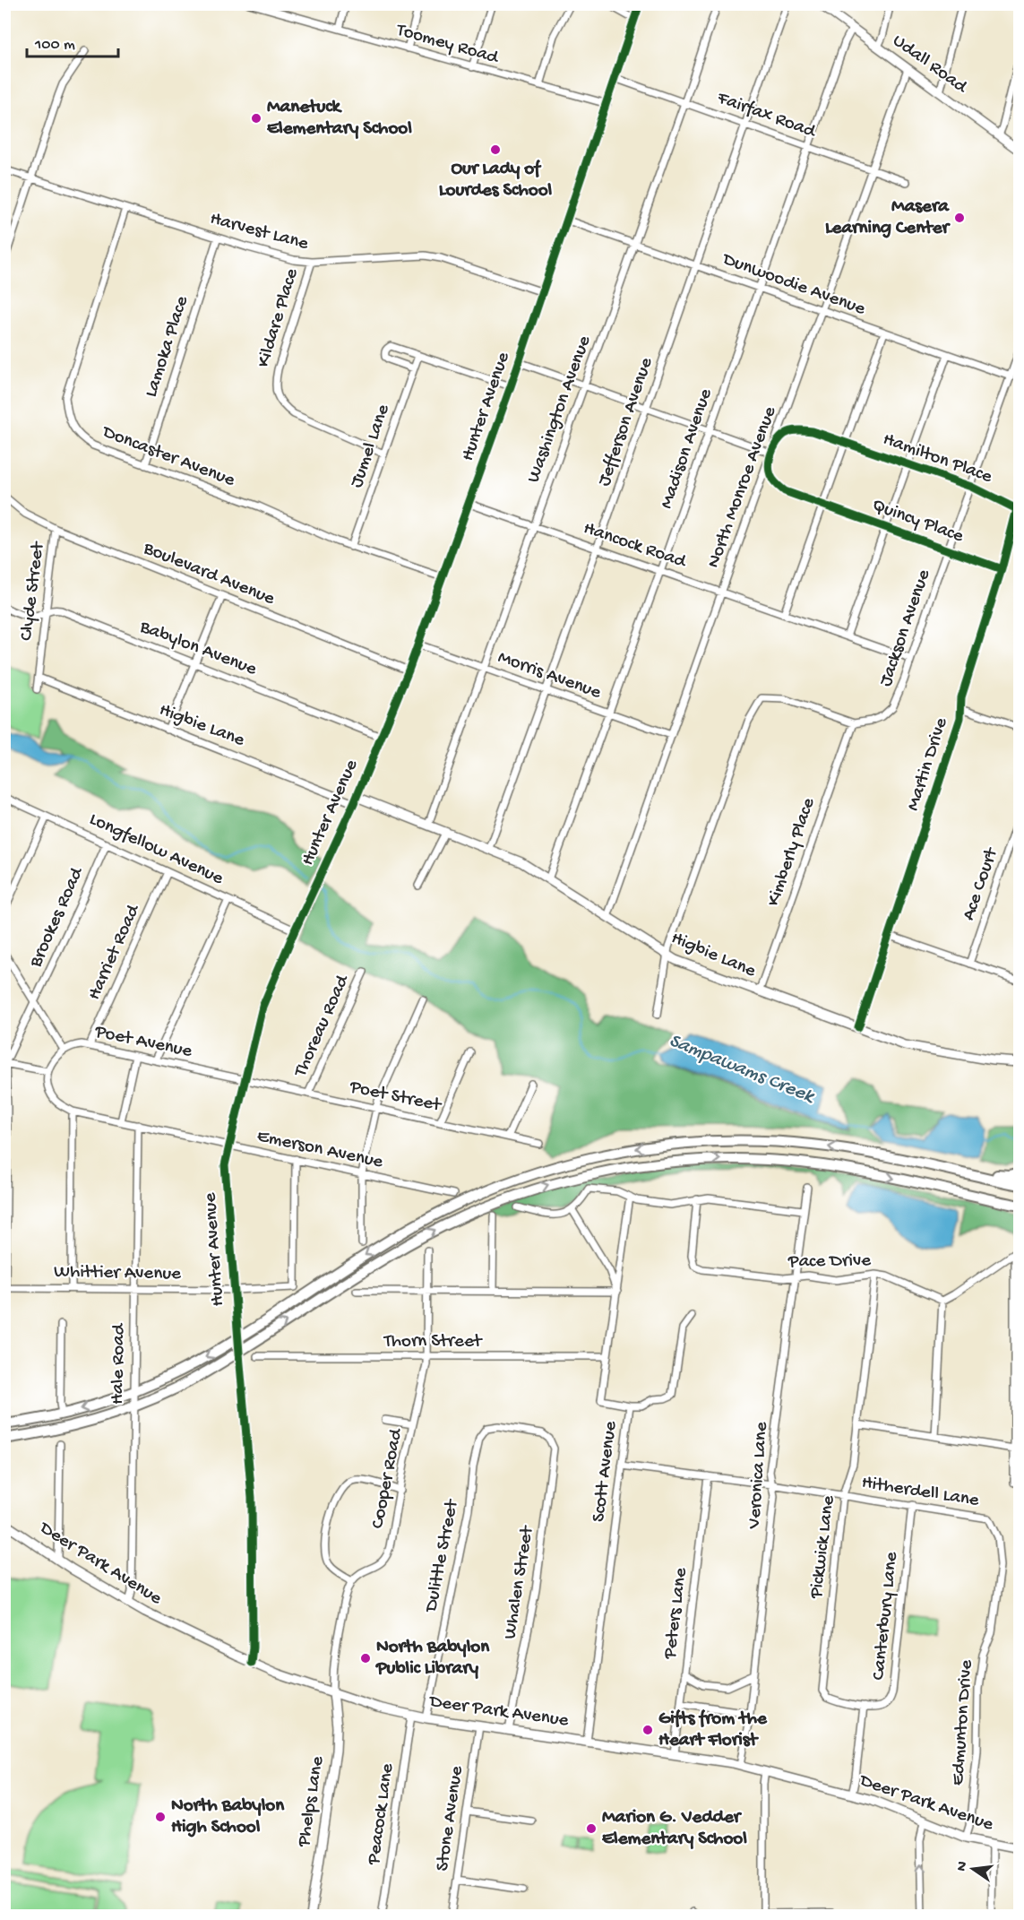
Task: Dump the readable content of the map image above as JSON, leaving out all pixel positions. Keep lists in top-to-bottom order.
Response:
{
  "streets": {
    "street": [
      "Toomey Road",
      "Udall Road",
      "Fairfax Road",
      "Harvest Lane",
      "Dunwoodie Avenue",
      "Kildare Place",
      "Lamoka Place",
      "Hunter Avenue",
      "Washington Avenue",
      "Jefferson Avenue",
      "Jumel Lane",
      "Madison Avenue",
      "Doncaster Avenue",
      "Hamilton Place",
      "North Monroe Avenue",
      "Quincy Place",
      "Hancock Road",
      "Boulevard Avenue",
      "Clyde Street",
      "Jackson Avenue",
      "Babylon Avenue",
      "Morris Avenue",
      "Higbie Lane",
      "Martin Drive",
      "Longfellow Avenue",
      "Kimberly Place",
      "Ace Court",
      "Brookes Road",
      "Harriet Road",
      "Thoreau Road",
      "Poet Avenue",
      "Poet Street",
      "Emerson Avenue",
      "Pace Drive",
      "Whittier Avenue",
      "Thorn Street",
      "Hale Road",
      "Scott Avenue",
      "Veronica Lane",
      "Cooper Road",
      "Hitherdell Lane",
      "Pickwick Lane",
      "Dulittle Street",
      "Deer Park Avenue",
      "Whalen Street",
      "Peters Lane",
      "Canterbury Lane",
      "Edmunton Drive",
      "Phelps Lane",
      "Peacock Lane",
      "Stone Avenue"
    ]
  },
  "crossings": [
    ["Toomey Road", "Hunter Avenue"],
    ["Udall Road", "Madison Avenue"],
    ["Udall Road", "North Monroe Avenue"],
    ["Fairfax Road", "Hunter Avenue"],
    ["Fairfax Road", "Washington Avenue"],
    ["Fairfax Road", "Jefferson Avenue"],
    ["Fairfax Road", "Madison Avenue"],
    ["Fairfax Road", "North Monroe Avenue"],
    ["Harvest Lane", "Kildare Place"],
    ["Harvest Lane", "Lamoka Place"],
    ["Harvest Lane", "Hunter Avenue"],
    ["Harvest Lane", "Doncaster Avenue"],
    ["Dunwoodie Avenue", "Hunter Avenue"],
    ["Dunwoodie Avenue", "Washington Avenue"],
    ["Dunwoodie Avenue", "Jefferson Avenue"],
    ["Dunwoodie Avenue", "Madison Avenue"],
    ["Dunwoodie Avenue", "North Monroe Avenue"],
    ["Dunwoodie Avenue", "Jackson Avenue"],
    ["Kildare Place", "Jumel Lane"],
    ["Lamoka Place", "Doncaster Avenue"],
    ["Hunter Avenue", "Doncaster Avenue"],
    ["Hunter Avenue", "Hancock Road"],
    ["Hunter Avenue", "Boulevard Avenue"],
    ["Hunter Avenue", "Babylon Avenue"],
    ["Hunter Avenue", "Morris Avenue"],
    ["Hunter Avenue", "Higbie Lane"],
    ["Hunter Avenue", "Longfellow Avenue"],
    ["Hunter Avenue", "Poet Avenue"],
    ["Hunter Avenue", "Poet Street"],
    ["Hunter Avenue", "Emerson Avenue"],
    ["Hunter Avenue", "Whittier Avenue"],
    ["Hunter Avenue", "Deer Park Avenue"],
    ["Washington Avenue", "Hancock Road"],
    ["Washington Avenue", "Morris Avenue"],
    ["Washington Avenue", "Higbie Lane"],
    ["Jefferson Avenue", "Hancock Road"],
    ["Jefferson Avenue", "Morris Avenue"],
    ["Jefferson Avenue", "Higbie Lane"],
    ["Jumel Lane", "Doncaster Avenue"],
    ["Madison Avenue", "Hancock Road"],
    ["Madison Avenue", "Morris Avenue"],
    ["Madison Avenue", "Higbie Lane"],
    ["Hamilton Place", "North Monroe Avenue"],
    ["Hamilton Place", "Quincy Place"],
    ["Hamilton Place", "Jackson Avenue"],
    ["Hamilton Place", "Martin Drive"],
    ["North Monroe Avenue", "Quincy Place"],
    ["North Monroe Avenue", "Hancock Road"],
    ["North Monroe Avenue", "Morris Avenue"],
    ["North Monroe Avenue", "Higbie Lane"],
    ["Quincy Place", "Jackson Avenue"],
    ["Quincy Place", "Martin Drive"],
    ["Hancock Road", "Jackson Avenue"],
    ["Boulevard Avenue", "Clyde Street"],
    ["Clyde Street", "Babylon Avenue"],
    ["Clyde Street", "Higbie Lane"],
    ["Jackson Avenue", "Kimberly Place"],
    ["Higbie Lane", "Martin Drive"],
    ["Higbie Lane", "Kimberly Place"],
    ["Longfellow Avenue", "Brookes Road"],
    ["Longfellow Avenue", "Harriet Road"],
    ["Brookes Road", "Whittier Avenue"],
    ["Harriet Road", "Poet Avenue"],
    ["Harriet Road", "Emerson Avenue"],
    ["Thoreau Road", "Poet Street"],
    ["Poet Avenue", "Poet Street"],
    ["Poet Avenue", "Emerson Avenue"],
    ["Emerson Avenue", "Whittier Avenue"],
    ["Emerson Avenue", "Hale Road"],
    ["Pace Drive", "Veronica Lane"],
    ["Pace Drive", "Pickwick Lane"],
    ["Whittier Avenue", "Hale Road"],
    ["Thorn Street", "Scott Avenue"],
    ["Thorn Street", "Cooper Road"],
    ["Hale Road", "Deer Park Avenue"],
    ["Scott Avenue", "Hitherdell Lane"],
    ["Scott Avenue", "Deer Park Avenue"],
    ["Veronica Lane", "Hitherdell Lane"],
    ["Veronica Lane", "Deer Park Avenue"],
    ["Hitherdell Lane", "Pickwick Lane"],
    ["Hitherdell Lane", "Peters Lane"],
    ["Hitherdell Lane", "Canterbury Lane"],
    ["Hitherdell Lane", "Edmunton Drive"],
    ["Pickwick Lane", "Canterbury Lane"],
    ["Dulittle Street", "Deer Park Avenue"],
    ["Dulittle Street", "Whalen Street"],
    ["Deer Park Avenue", "Whalen Street"],
    ["Deer Park Avenue", "Peters Lane"],
    ["Deer Park Avenue", "Edmunton Drive"],
    ["Deer Park Avenue", "Phelps Lane"],
    ["Deer Park Avenue", "Peacock Lane"],
    ["Deer Park Avenue", "Stone Avenue"]
  ],
  "water": ["Sampawams Creek"],
  "places": [
    "Manetuck Elementary School",
    "Our Lady of Lourdes School",
    "Masera Learning Center",
    "North Babylon Public Library",
    "Gifts from the Heart Florist",
    "North Babylon High School",
    "Marion G. Vedder Elementary School"
  ],
  "scale_bar": "100 m",
  "north": "left"
}
